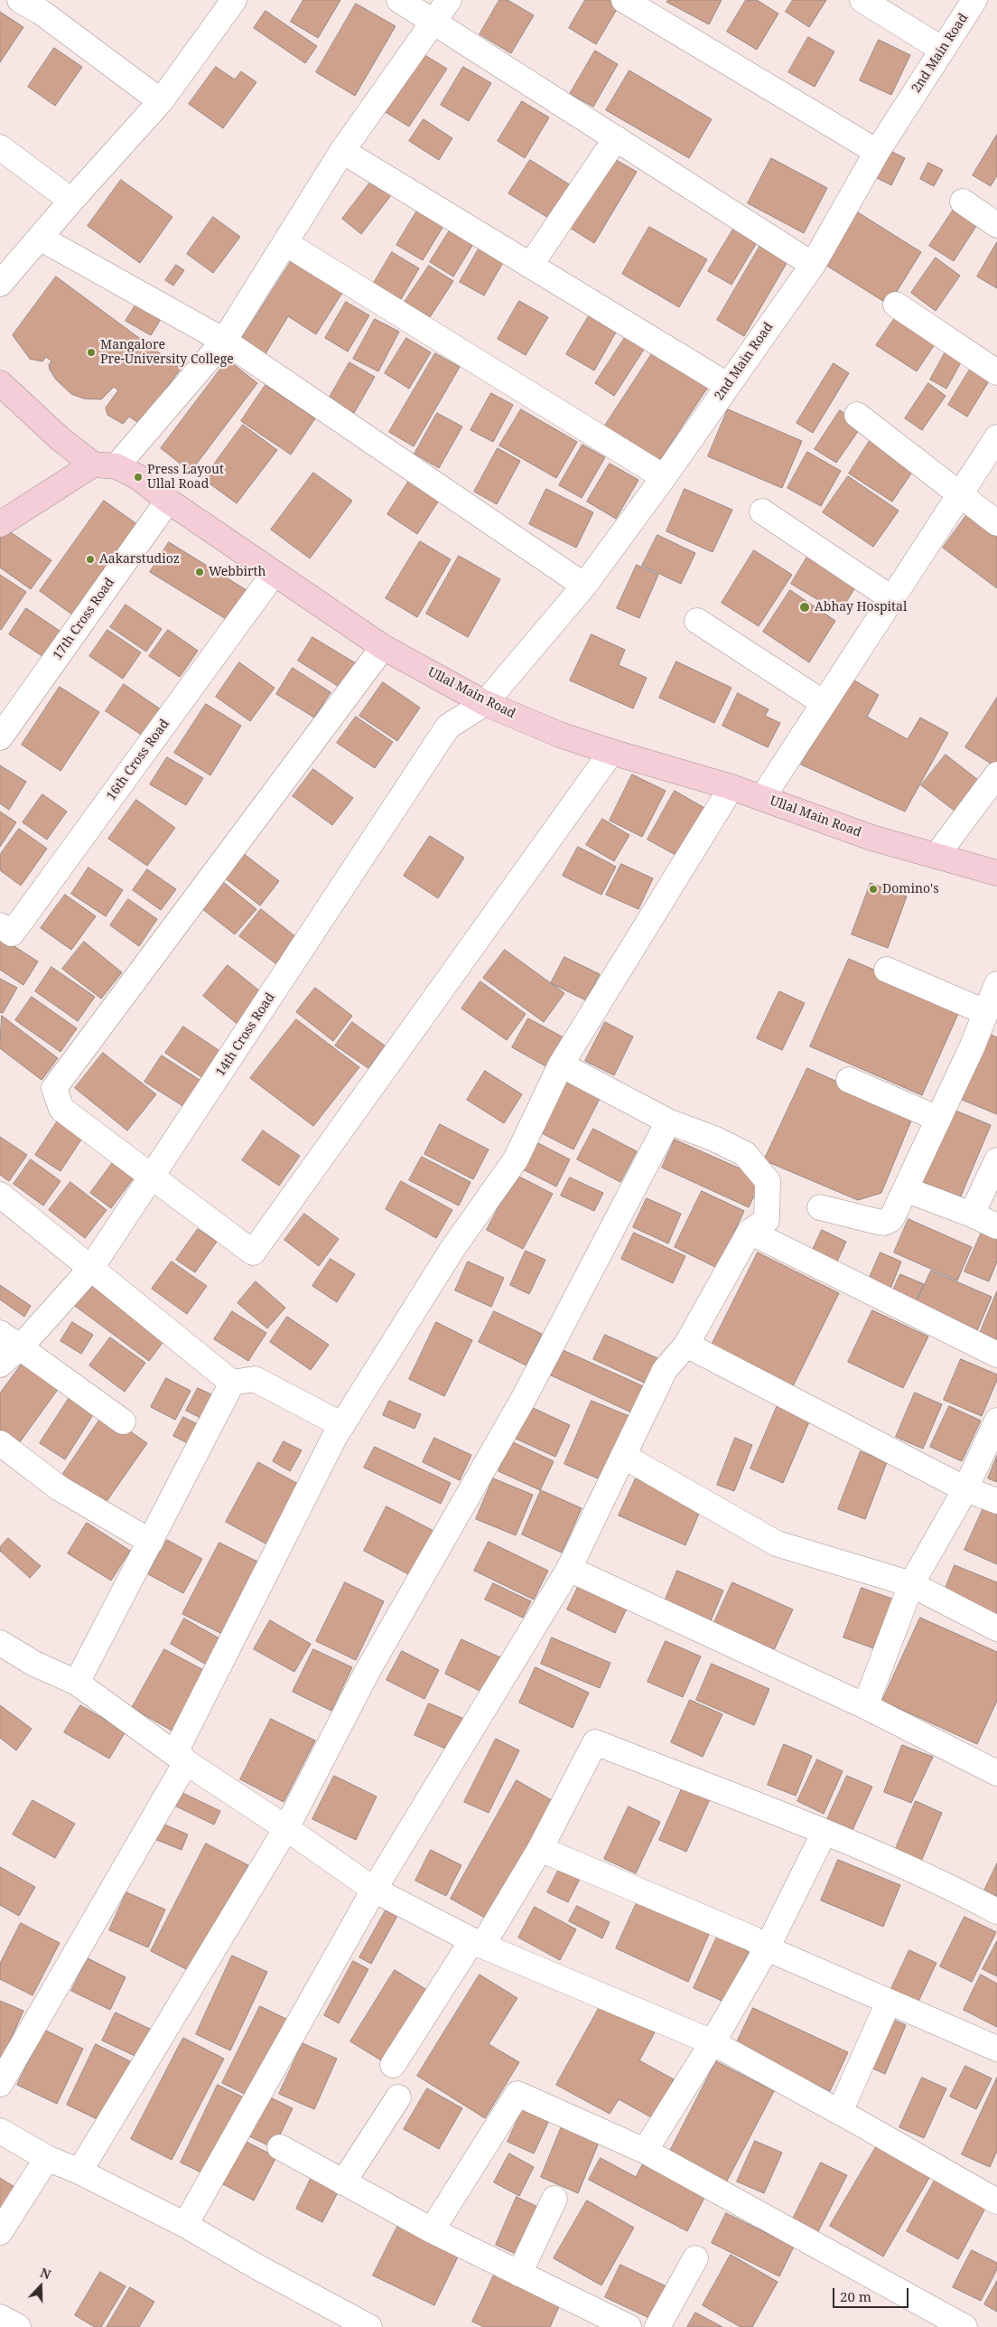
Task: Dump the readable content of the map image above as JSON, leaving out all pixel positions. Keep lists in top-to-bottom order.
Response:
{
  "streets": {
    "main road": ["Ullal Main Road"],
    "street": [
      "2nd Main Road",
      "17th Cross Road",
      "16th Cross Road",
      "14th Cross Road"
    ]
  },
  "crossings": [
    ["2nd Main Road", "Ullal Main Road"],
    ["2nd Main Road", "14th Cross Road"],
    ["17th Cross Road", "Ullal Main Road"],
    ["Ullal Main Road", "16th Cross Road"],
    ["Ullal Main Road", "14th Cross Road"]
  ],
  "places": [
    "Mangalore Pre-University College",
    "Press Layout Ullal Road",
    "Aakarstudioz",
    "Webbirth",
    "Abhay Hospital",
    "Domino's"
  ],
  "scale_bar": "20 m",
  "north": "top"
}
